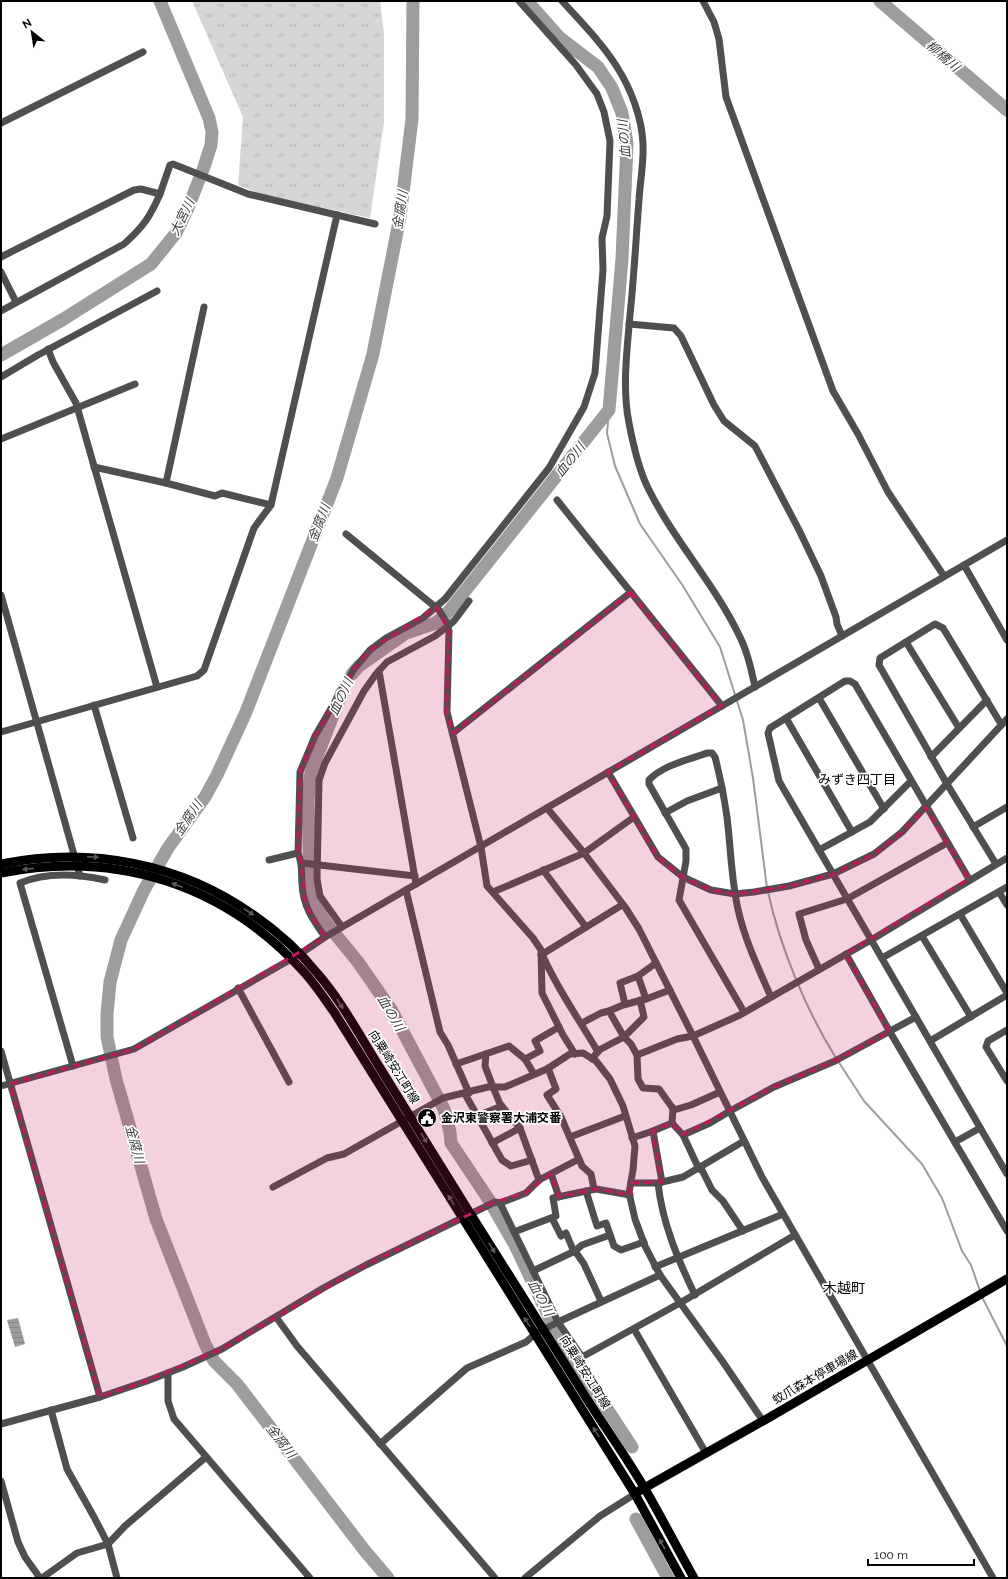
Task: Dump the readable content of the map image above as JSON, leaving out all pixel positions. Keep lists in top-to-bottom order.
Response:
{
  "streets": {
    "main road": ["向粟崎安江町線", "蚊爪森本停車場線"]
  },
  "crossings": [
    ["向粟崎安江町線", "蚊爪森本停車場線"]
  ],
  "districts": ["みずき四丁目", "木越町"],
  "water": [
    "柳橋川",
    "血の川",
    "金腐川",
    "大宮川"
  ],
  "places": {
    "public building": ["金沢東警察署大浦交番"]
  },
  "scale_bar": "100 m",
  "north": "top left"
}
